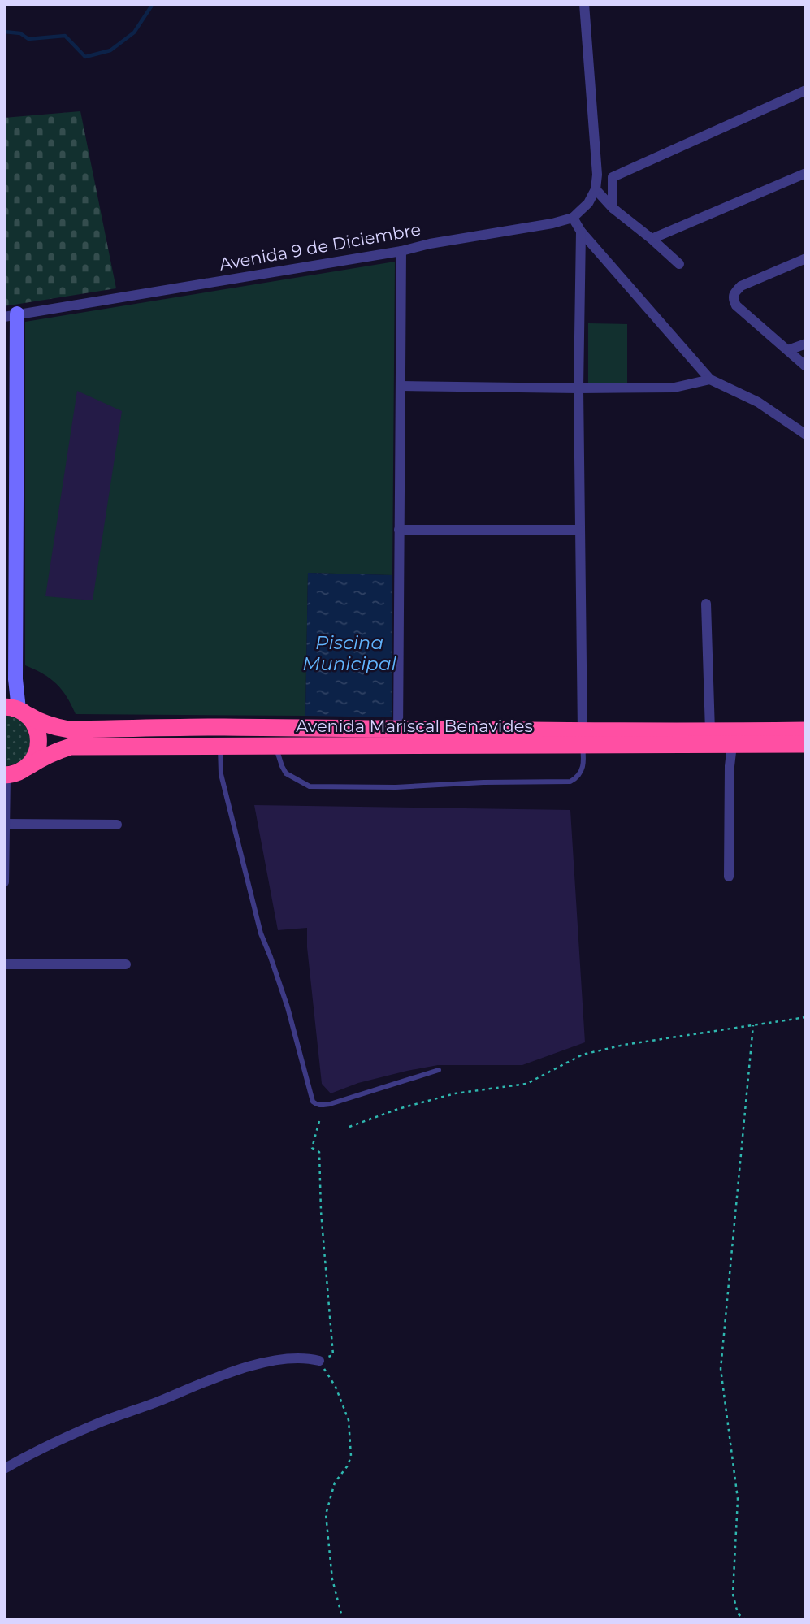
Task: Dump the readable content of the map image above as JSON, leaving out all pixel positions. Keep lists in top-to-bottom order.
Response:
{
  "streets": {
    "highway": ["Avenida Mariscal Benavides"],
    "street": ["Avenida 9 de Diciembre"]
  },
  "water": ["Piscina Municipal"]
}
